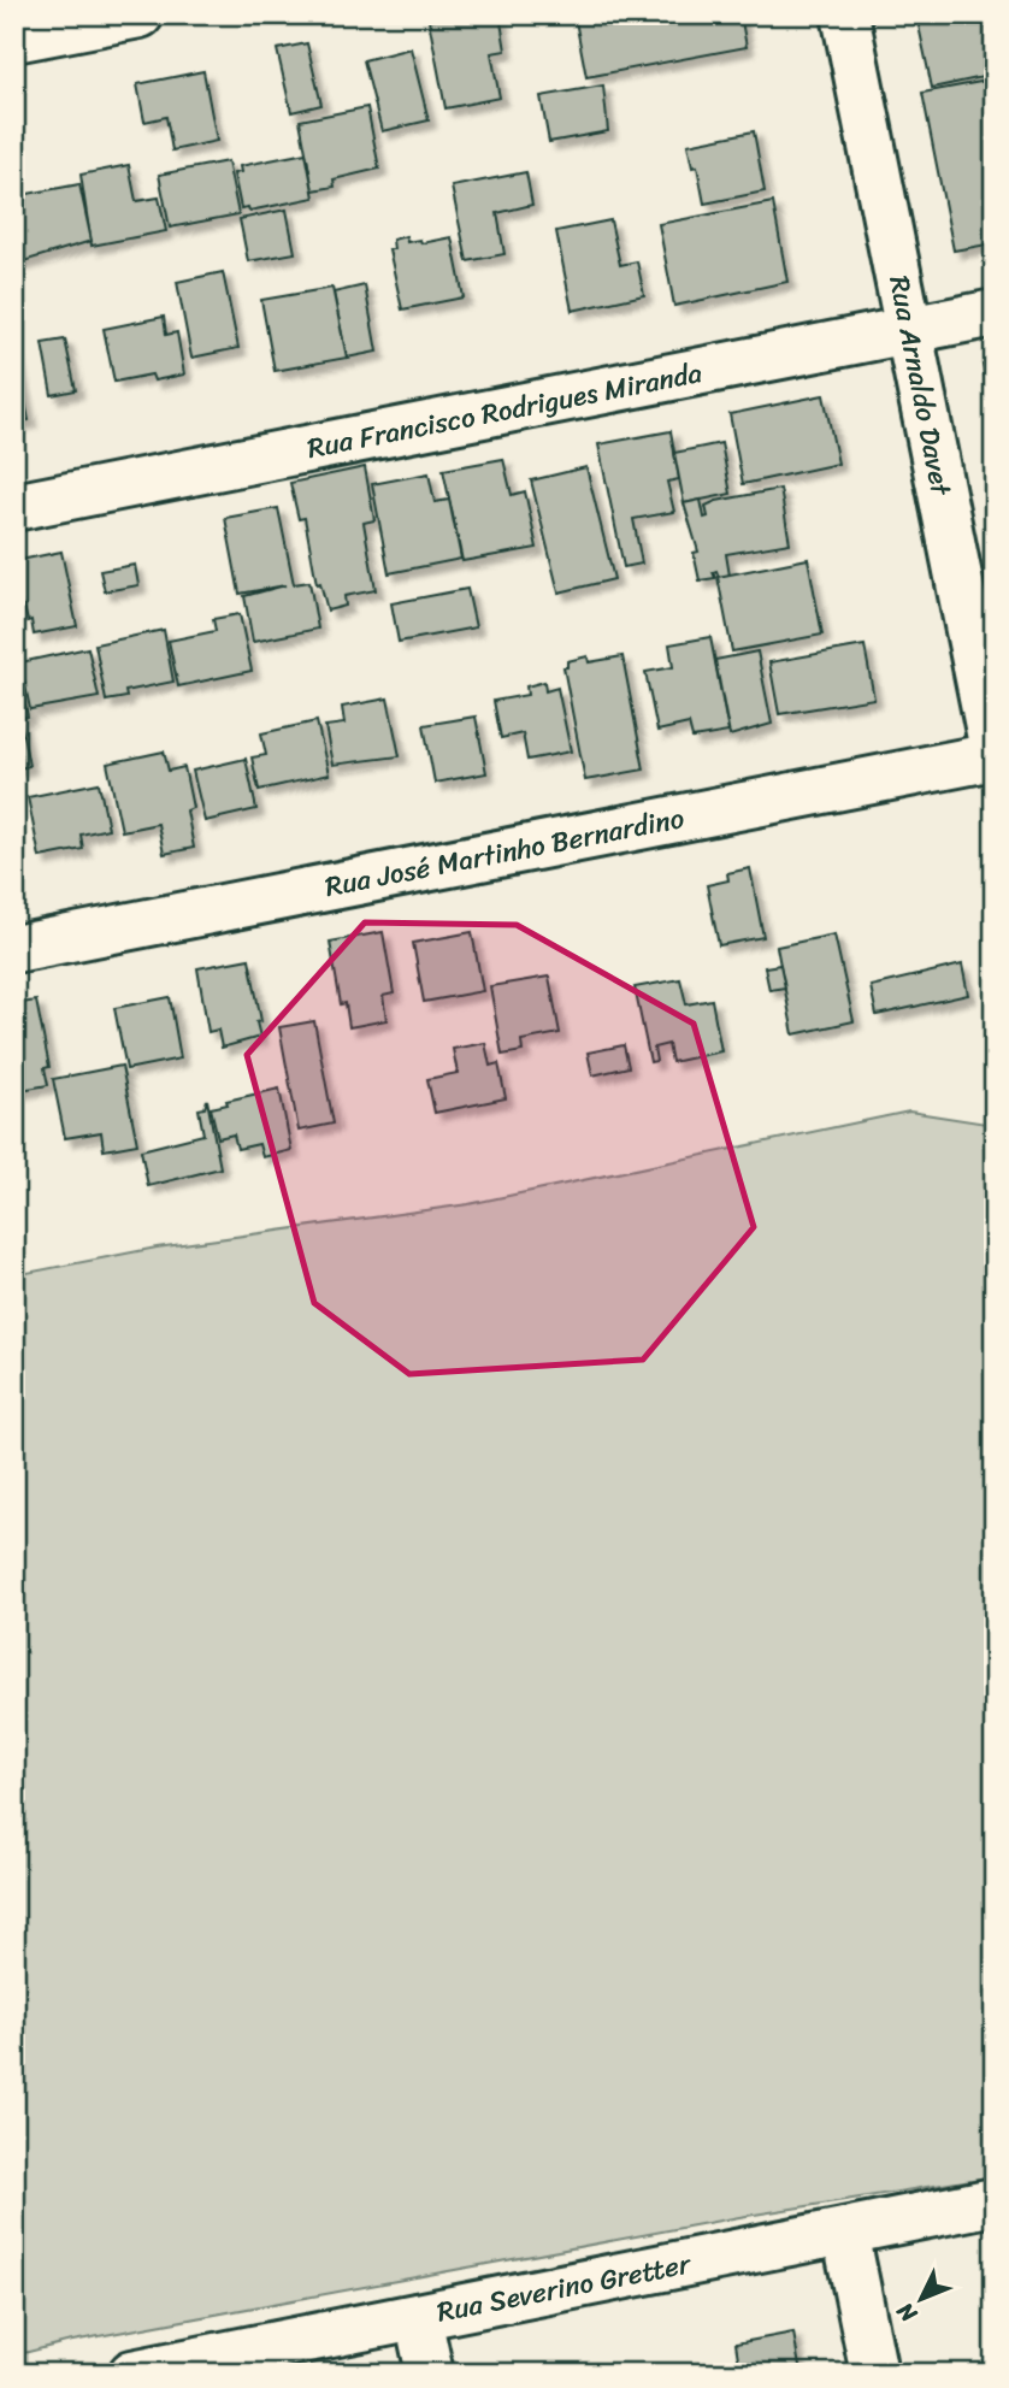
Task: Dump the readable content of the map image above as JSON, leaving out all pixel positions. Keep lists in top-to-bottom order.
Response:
{
  "streets": {
    "street": [
      "Rua Arnaldo Davet",
      "Rua Francisco Rodrigues Miranda",
      "Rua José Martinho Bernardino",
      "Rua Severino Gretter"
    ]
  },
  "crossings": [
    ["Rua Arnaldo Davet", "Rua Francisco Rodrigues Miranda"],
    ["Rua Arnaldo Davet", "Rua José Martinho Bernardino"]
  ],
  "north": "bottom left"
}
